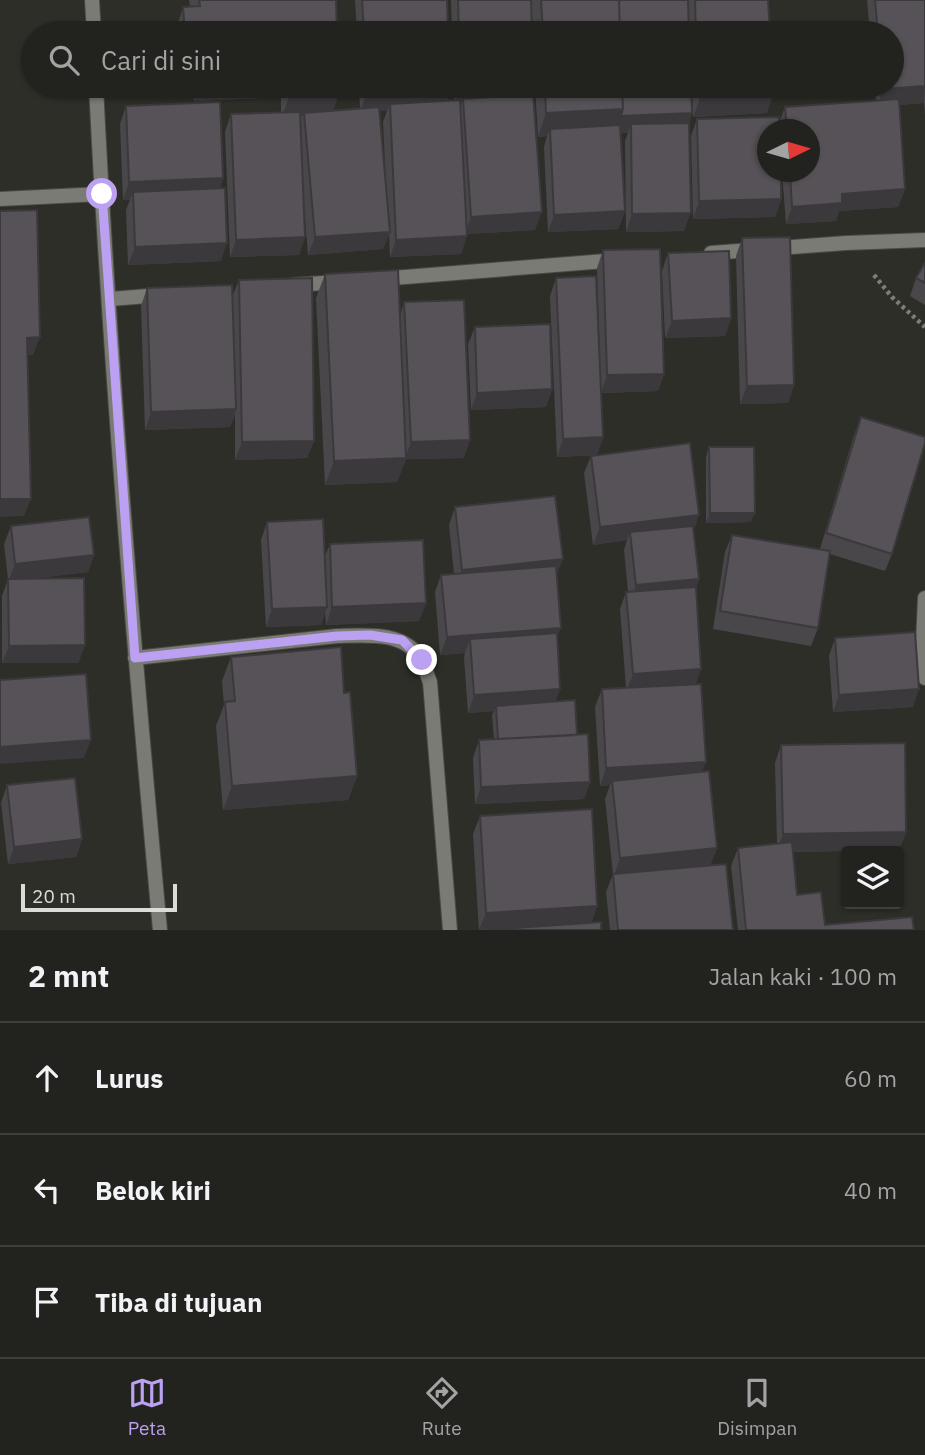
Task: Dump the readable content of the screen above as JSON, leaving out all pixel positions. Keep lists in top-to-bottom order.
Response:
{
  "scale_bar": "20 m",
  "north": "right",
  "page": {
    "search": "Cari di sini",
    "scale": "20 m",
    "heading": ["2 mnt", "Jalan kaki · 100 m"],
    "list": [
      ["Lurus", "60 m"],
      ["Belok kiri", "40 m"],
      "Tiba di tujuan"
    ],
    "nav": ["Peta", "Rute", "Disimpan"]
  }
}
